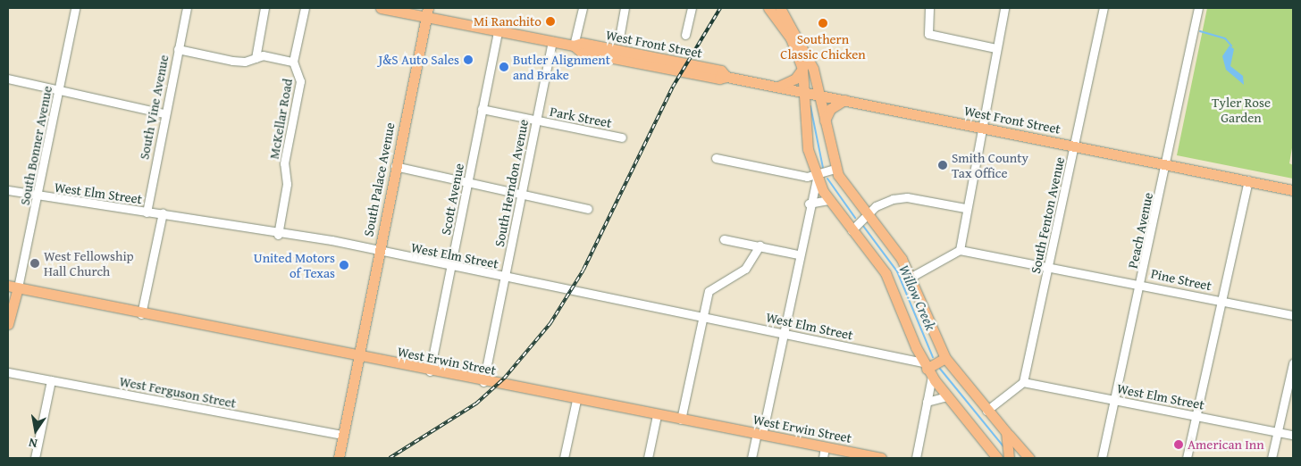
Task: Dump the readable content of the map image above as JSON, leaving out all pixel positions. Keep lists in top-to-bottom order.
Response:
{
  "streets": {
    "main road": ["West Front Street", "South Palace Avenue", "West Erwin Street"],
    "street": [
      "South Vine Avenue",
      "Park Street",
      "McKellar Road",
      "South Bonner Avenue",
      "South Herndon Avenue",
      "West Elm Street",
      "Scott Avenue",
      "South Fenton Avenue",
      "Peach Avenue",
      "Pine Street",
      "West Ferguson Street"
    ]
  },
  "crossings": [
    ["West Front Street", "South Palace Avenue"],
    ["West Front Street", "South Herndon Avenue"],
    ["West Front Street", "Scott Avenue"],
    ["West Front Street", "South Fenton Avenue"],
    ["West Front Street", "Peach Avenue"],
    ["South Vine Avenue", "West Elm Street"],
    ["Park Street", "South Herndon Avenue"],
    ["Park Street", "Scott Avenue"],
    ["McKellar Road", "West Elm Street"],
    ["South Bonner Avenue", "West Elm Street"],
    ["South Bonner Avenue", "West Erwin Street"],
    ["South Palace Avenue", "West Elm Street"],
    ["South Palace Avenue", "West Erwin Street"],
    ["South Palace Avenue", "West Ferguson Street"],
    ["South Herndon Avenue", "West Elm Street"],
    ["South Herndon Avenue", "West Erwin Street"],
    ["West Elm Street", "Scott Avenue"],
    ["West Elm Street", "South Fenton Avenue"],
    ["West Elm Street", "Peach Avenue"],
    ["Scott Avenue", "West Erwin Street"],
    ["South Fenton Avenue", "Pine Street"],
    ["Peach Avenue", "Pine Street"]
  ],
  "water": ["Willow Creek"],
  "parks": ["Tyler Rose Garden"],
  "places": [
    "Mi Ranchito",
    "Southern Classic Chicken",
    "J&S Auto Sales",
    "Butler Alignment and Brake",
    "Smith County Tax Office",
    "West Fellowship Hall Church",
    "United Motors of Texas",
    "American Inn"
  ],
  "north": "bottom"
}
